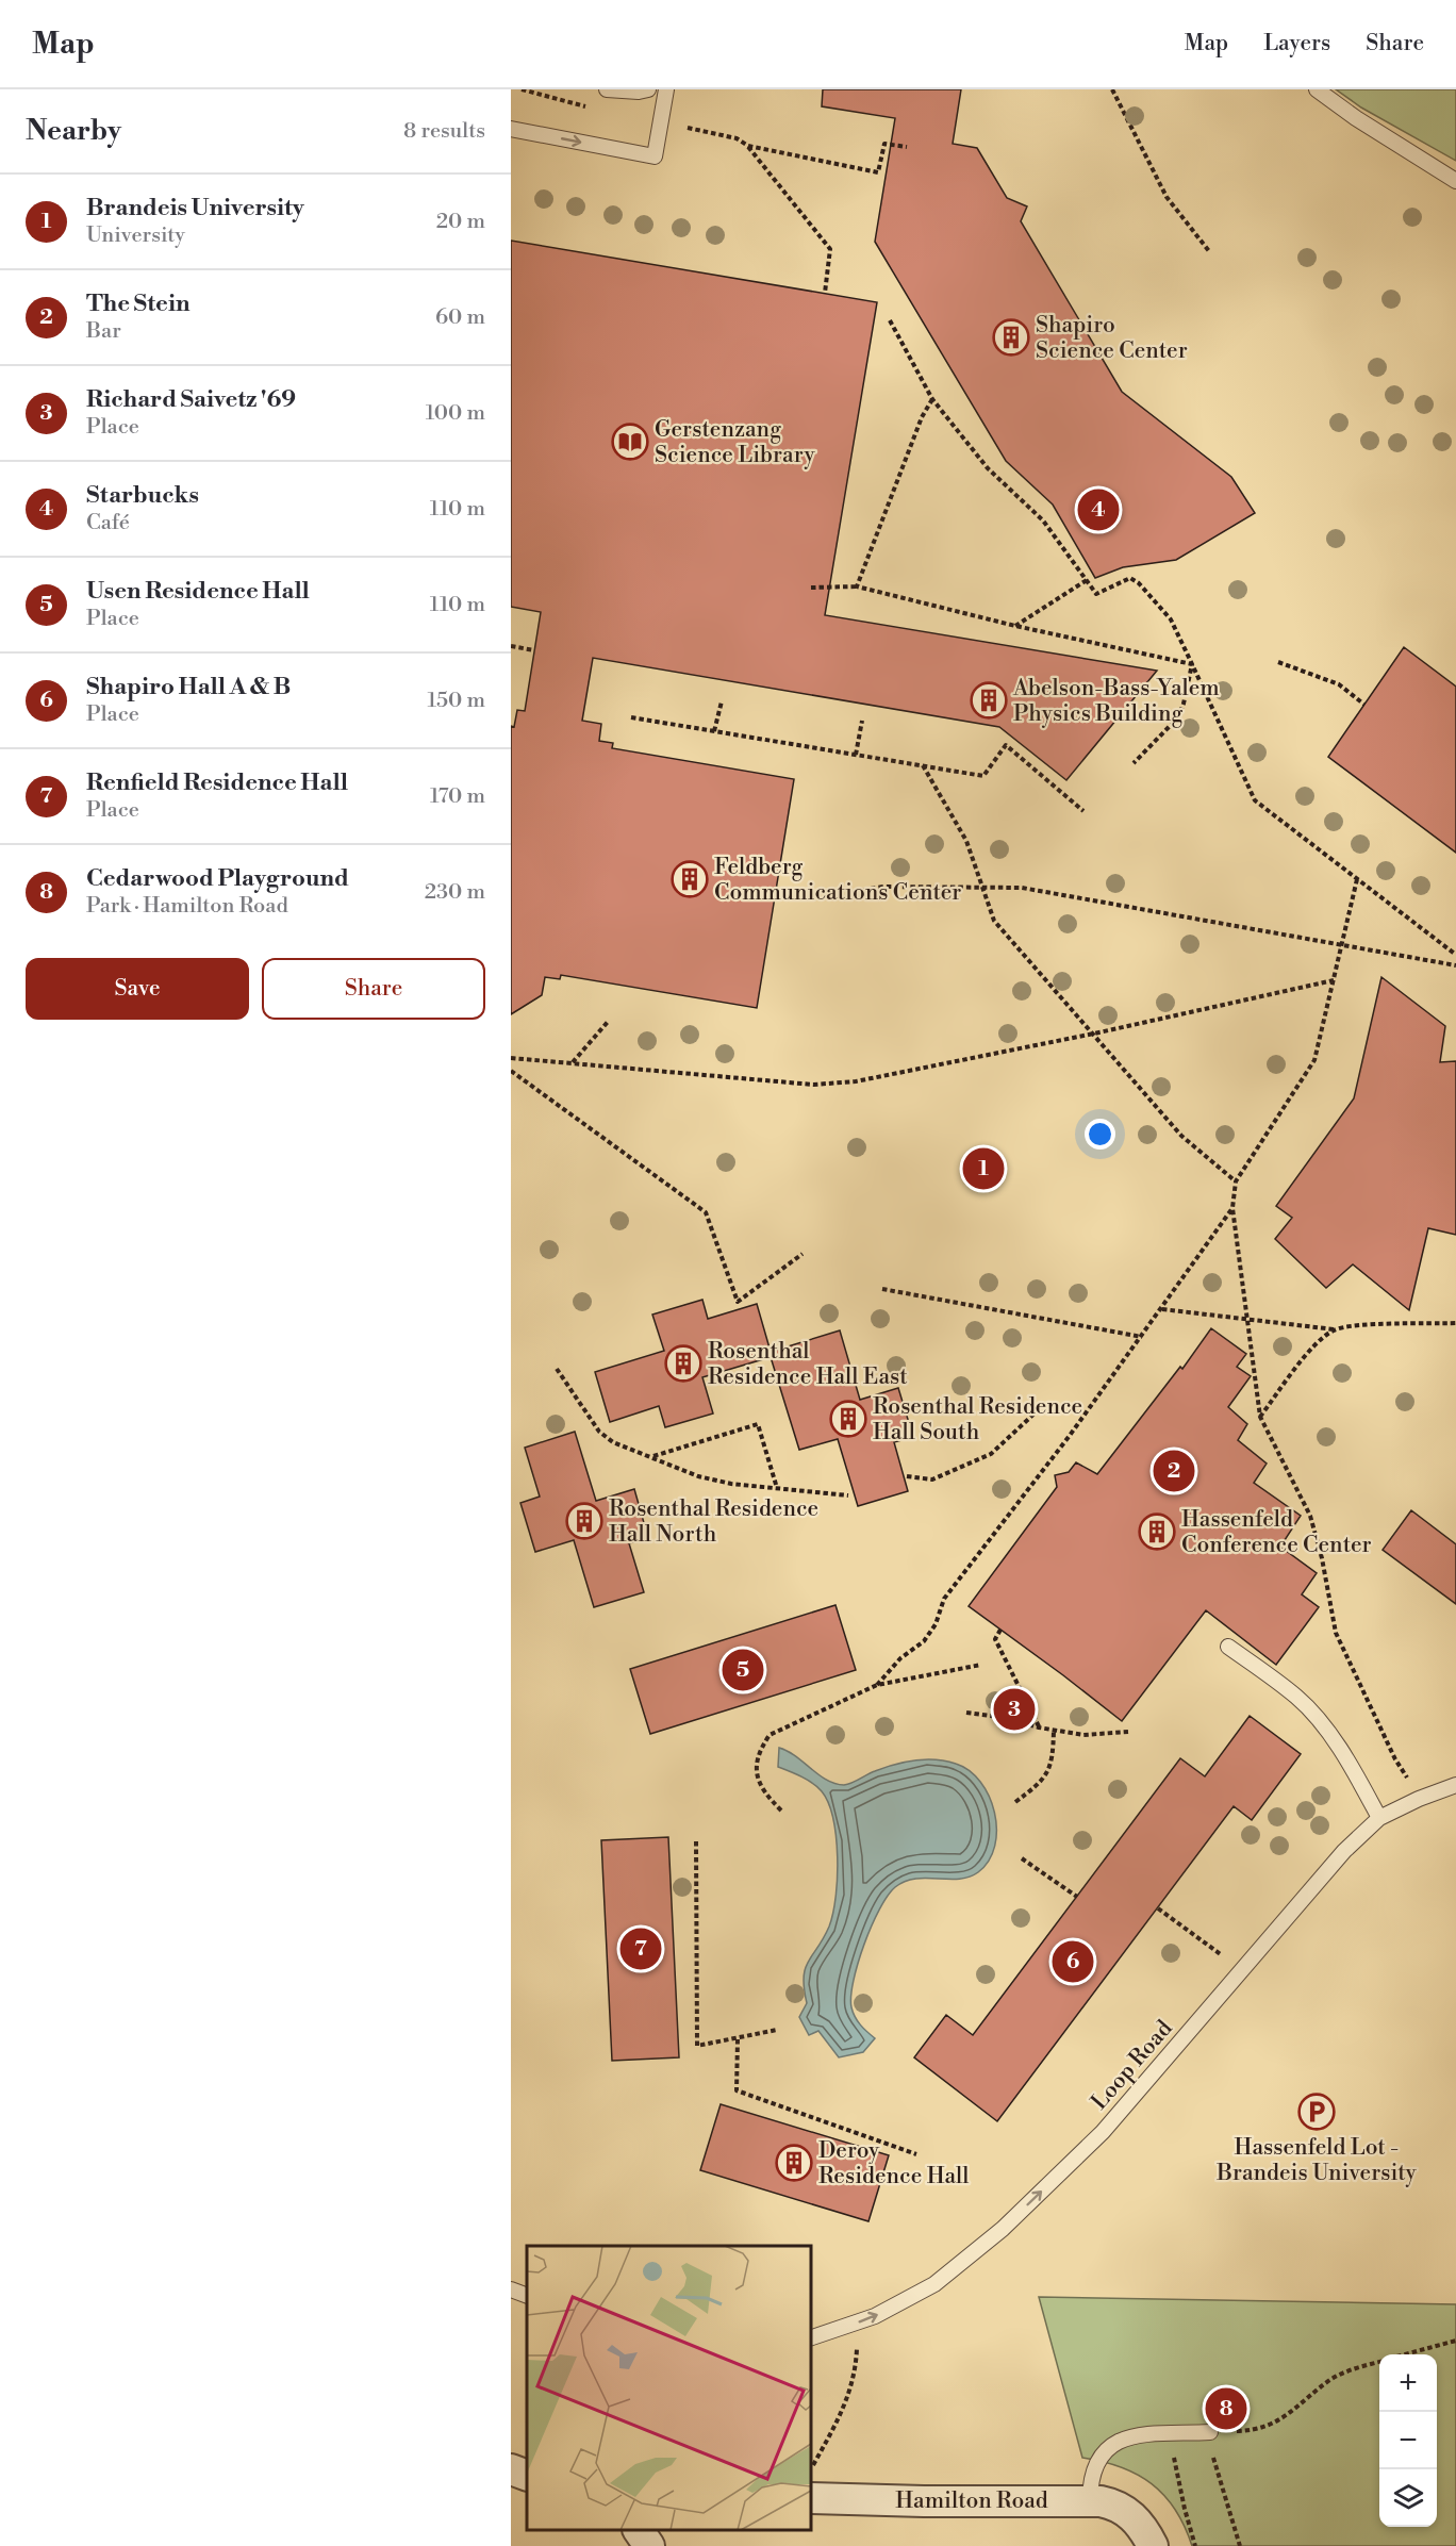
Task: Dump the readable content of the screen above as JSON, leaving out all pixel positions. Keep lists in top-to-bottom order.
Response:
{
  "streets": {
    "street": ["Hamilton Road"],
    "lane": ["Loop Road"]
  },
  "one_way": ["Loop Road"],
  "places": {
    "building": [
      "Shapiro Science Center",
      "Abelson-Bass-Yalem Physics Building",
      "Feldberg Communications Center",
      "Rosenthal Residence Hall East",
      "Rosenthal Residence Hall South",
      "Rosenthal Residence Hall North",
      "Hassenfeld Conference Center",
      "Deroy Residence Hall"
    ],
    "library": ["Gerstenzang Science Library"],
    "parking": ["Hassenfeld Lot - Brandeis University"]
  },
  "page": {
    "header": "Map",
    "nav": ["Map", "Layers", "Share"],
    "heading": ["Nearby", "8 results"],
    "list": [
      {
        "mark": "1",
        "name": "Brandeis University",
        "note": "University",
        "value": "20 m"
      },
      {
        "mark": "2",
        "name": "The Stein",
        "note": "Bar",
        "value": "60 m"
      },
      {
        "mark": "3",
        "name": "Richard Saivetz '69",
        "note": "Place",
        "value": "100 m"
      },
      {
        "mark": "4",
        "name": "Starbucks",
        "note": "Café",
        "value": "110 m"
      },
      {
        "mark": "5",
        "name": "Usen Residence Hall",
        "note": "Place",
        "value": "110 m"
      },
      {
        "mark": "6",
        "name": "Shapiro Hall A & B",
        "note": "Place",
        "value": "150 m"
      },
      {
        "mark": "7",
        "name": "Renfield Residence Hall",
        "note": "Place",
        "value": "170 m"
      },
      {
        "mark": "8",
        "name": "Cedarwood Playground",
        "note": "Park · Hamilton Road",
        "value": "230 m"
      }
    ],
    "pins": [
      "4",
      "1",
      "2",
      "5",
      "3",
      "7",
      "6",
      "8"
    ],
    "buttons": ["Save", "Share"],
    "map_buttons": ["+", "−"]
  }
}
